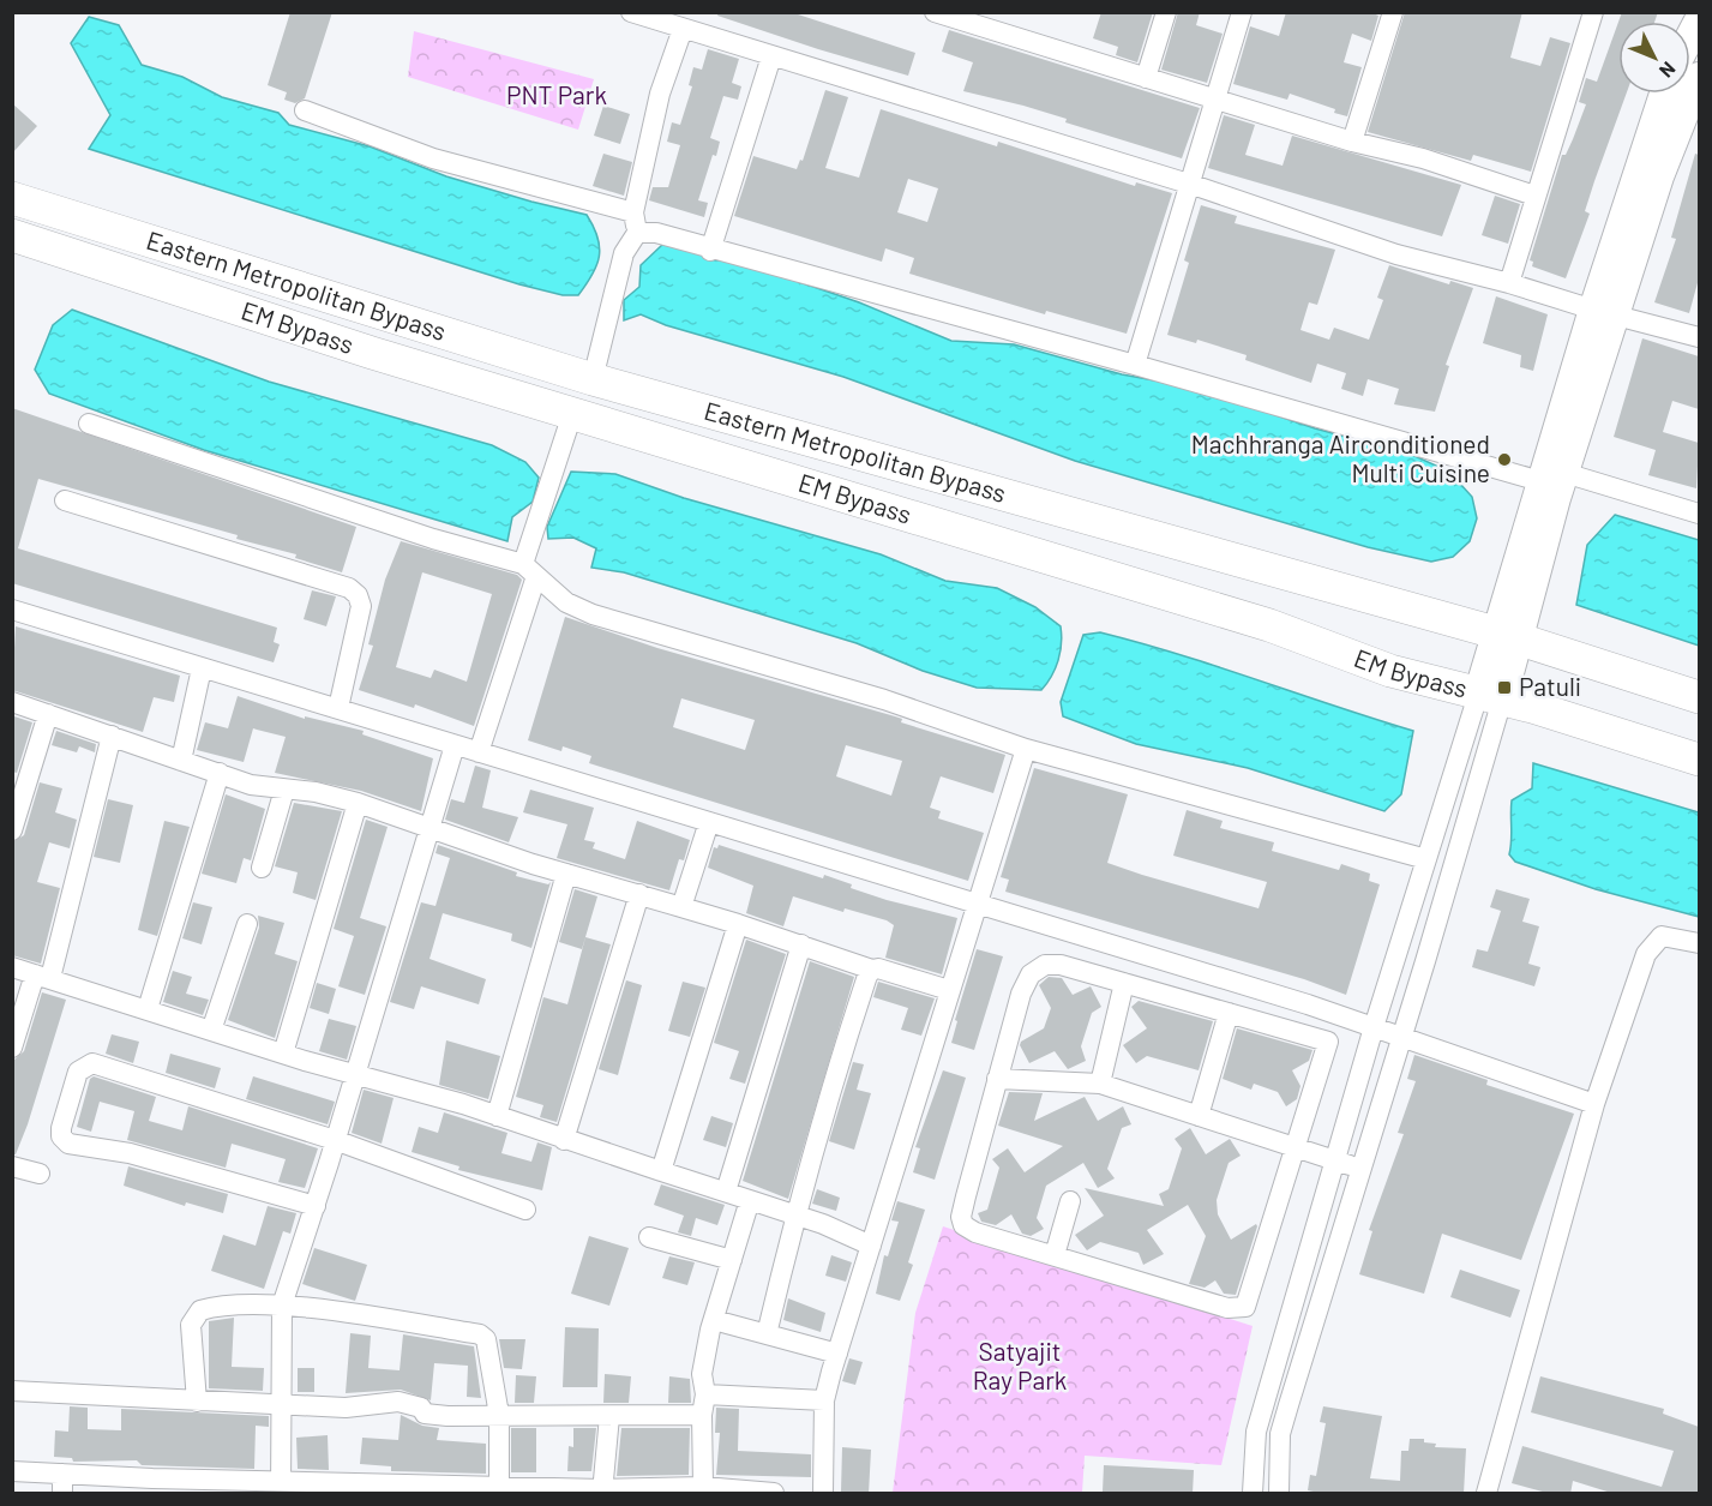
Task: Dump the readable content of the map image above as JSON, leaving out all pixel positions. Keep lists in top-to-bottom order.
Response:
{
  "streets": {
    "main road": ["Eastern Metropolitan Bypass", "EM Bypass"]
  },
  "parks": ["PNT Park", "Satyajit Ray Park"],
  "places": {
    "other": ["Machhranga Airconditioned Multi Cuisine"],
    "transit": ["Patuli"]
  },
  "north": "bottom right"
}
